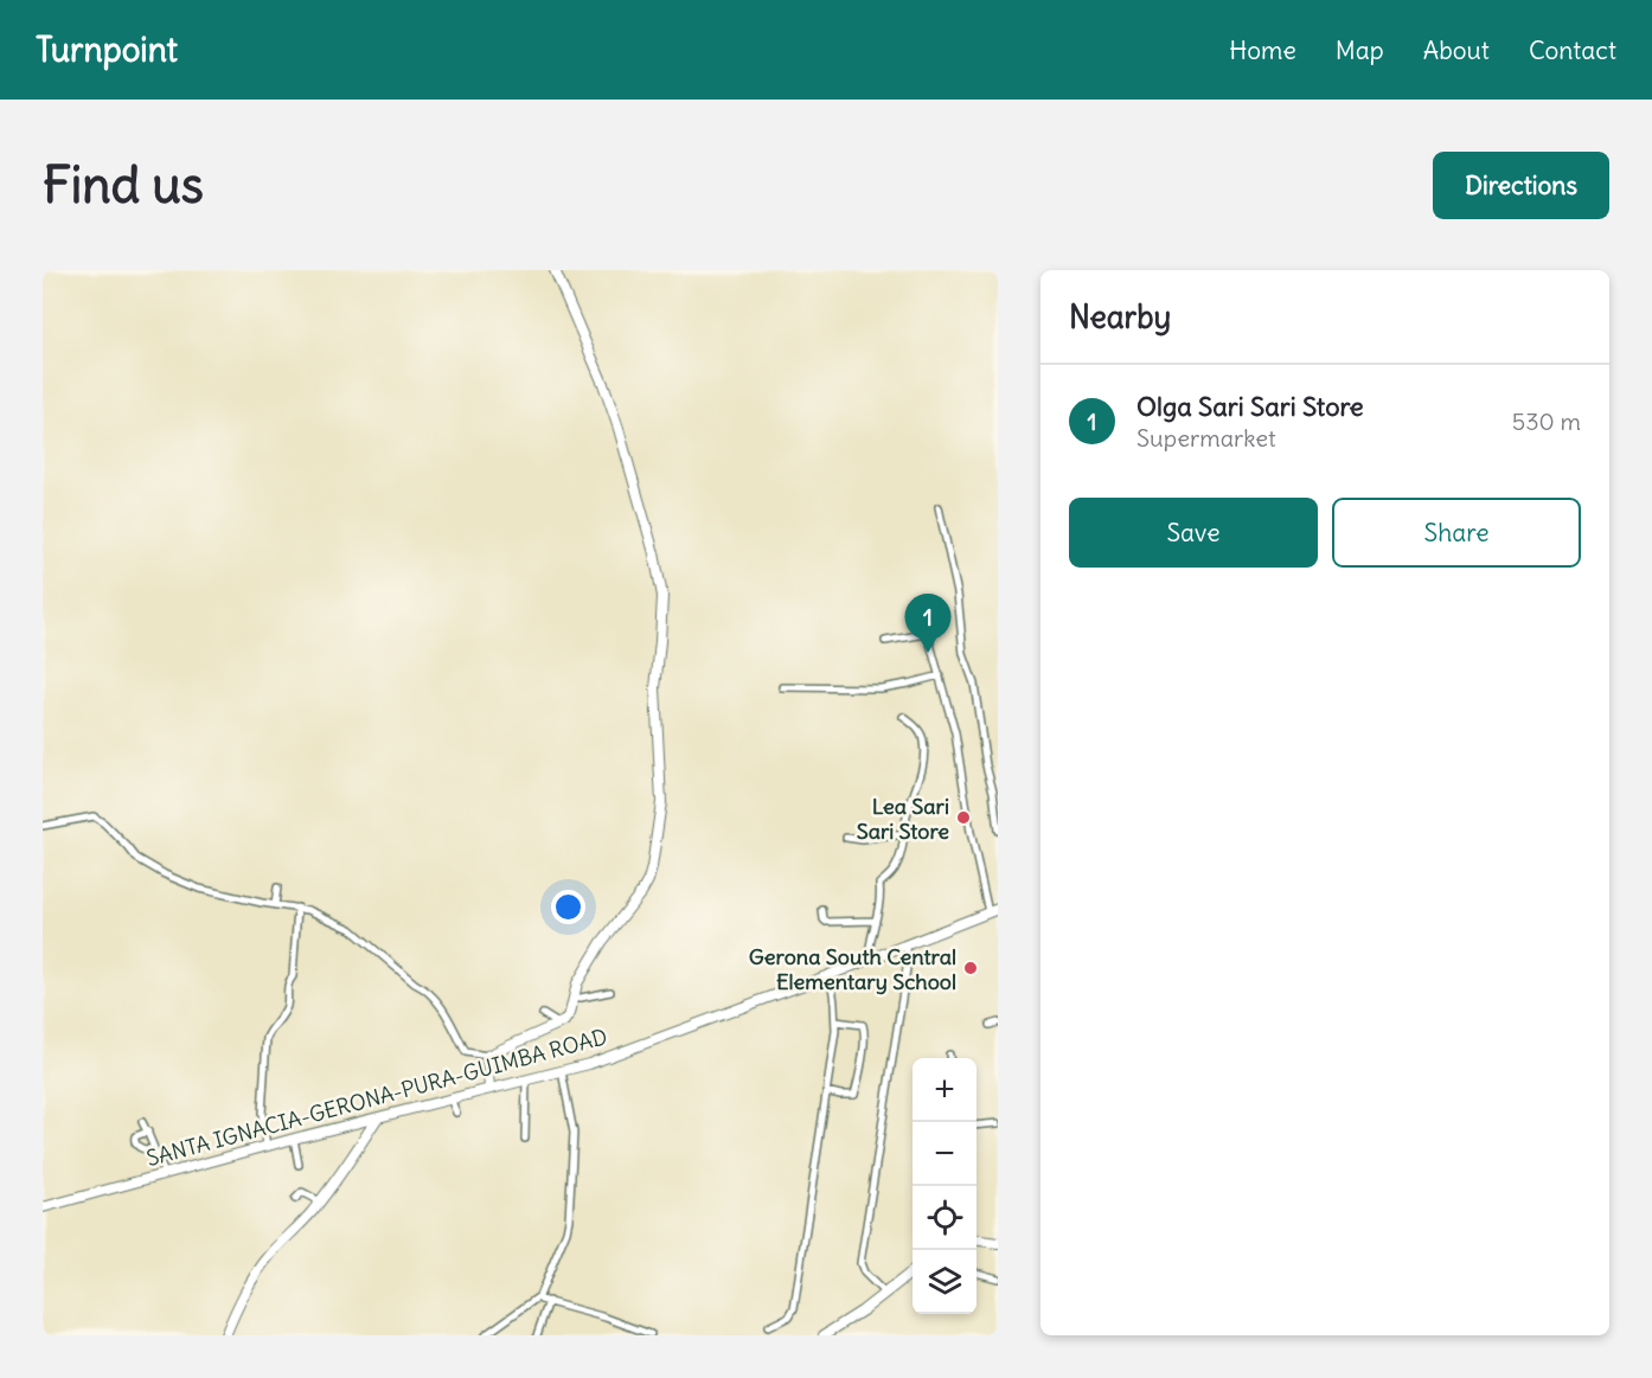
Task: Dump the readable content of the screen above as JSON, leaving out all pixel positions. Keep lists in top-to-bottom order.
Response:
{
  "streets": {
    "street": ["SANTA IGNACIA-GERONA-PURA-GUIMBA ROAD"]
  },
  "places": ["Lea Sari Sari Store", "Gerona South Central Elementary School"],
  "page": {
    "header": "Turnpoint",
    "nav": [
      "Home",
      "Map",
      "About",
      "Contact"
    ],
    "buttons": [
      "Directions",
      ["Save", "Share"]
    ],
    "title": "Find us",
    "heading": "Nearby",
    "list": [
      {
        "mark": "1",
        "name": "Olga Sari Sari Store",
        "note": "Supermarket",
        "value": "530 m"
      }
    ],
    "pins": "1",
    "map_buttons": ["+", "−"]
  }
}
